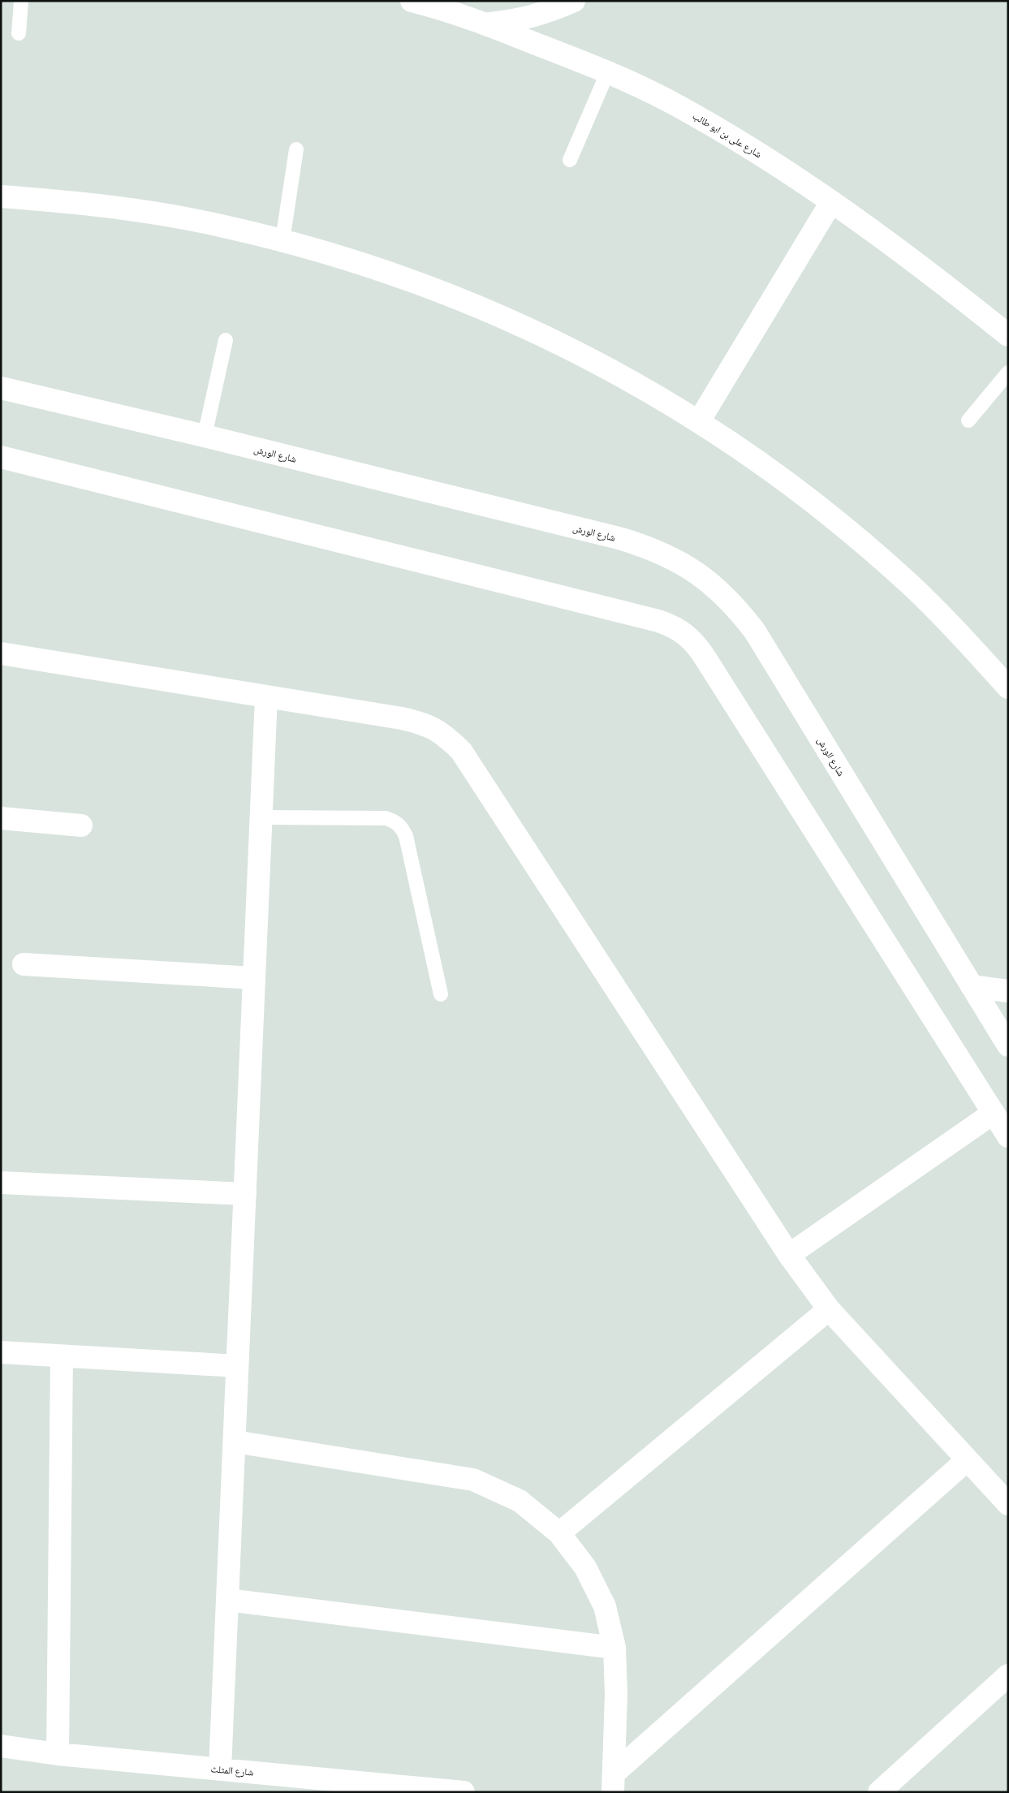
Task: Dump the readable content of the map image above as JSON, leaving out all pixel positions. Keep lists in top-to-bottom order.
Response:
{
  "streets": {
    "street": ["شارع على بن ابو طالب", "شارع الورش", "شارع المثلث"]
  }
}
